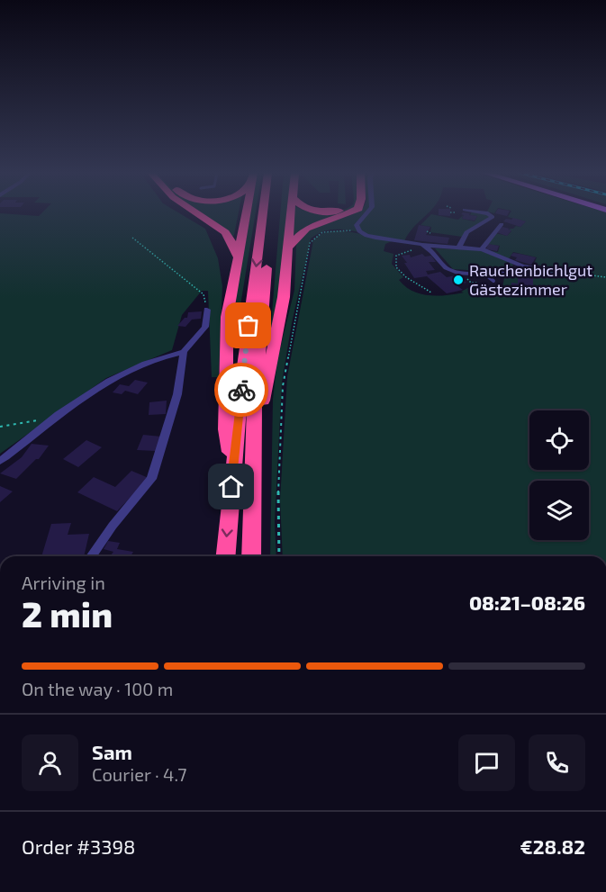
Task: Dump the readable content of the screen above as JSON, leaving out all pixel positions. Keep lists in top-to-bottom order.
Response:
{
  "places": ["Rauchenbichlgut Gästezimmer"],
  "page": {
    "heading": ["2 min", "Arriving in", "08:21–08:26"],
    "panel": [
      "Sam",
      "Courier · 4.7",
      "Order #3398",
      "€28.82"
    ],
    "bar": "On the way · 100 m"
  }
}
